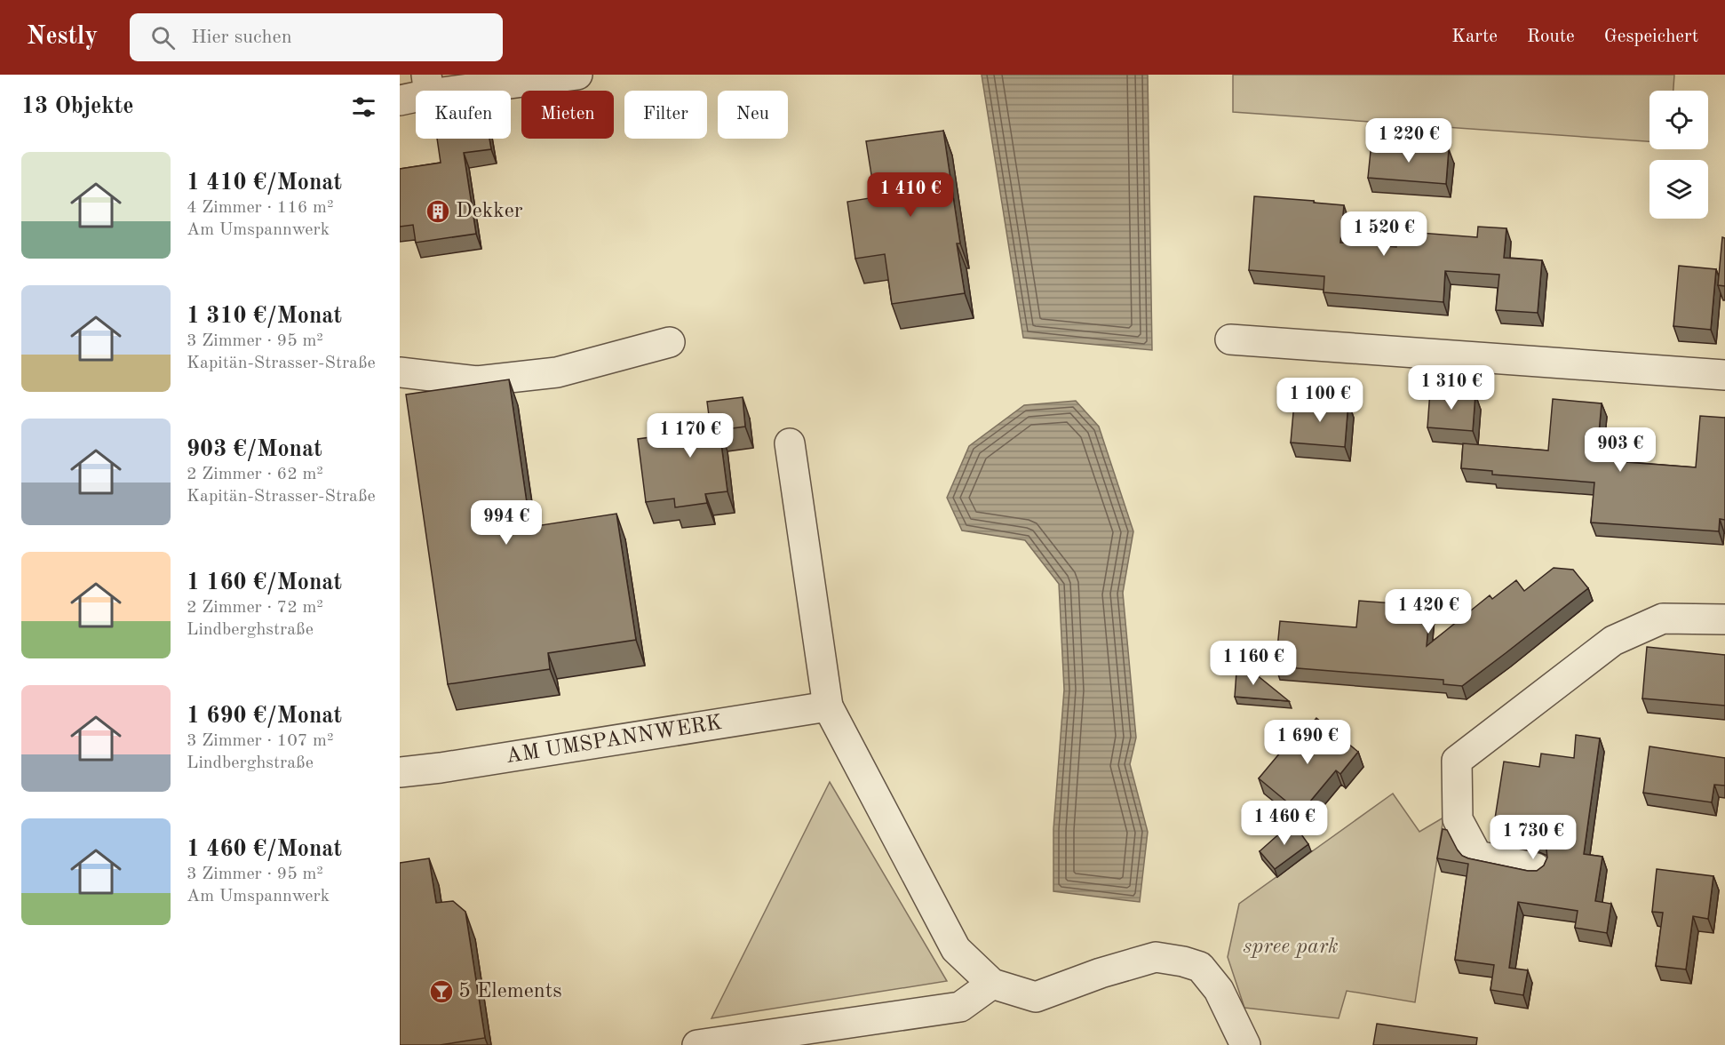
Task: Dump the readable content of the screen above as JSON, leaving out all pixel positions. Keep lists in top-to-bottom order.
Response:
{
  "streets": {
    "street": ["AM UMSPANNWERK"]
  },
  "parks": ["spree park"],
  "places": {
    "building": ["Dekker"],
    "bar": ["5 Elements"]
  },
  "page": {
    "header": "Nestly",
    "search": "Hier suchen",
    "nav": ["Karte", "Route", "Gespeichert"],
    "heading": "13 Objekte",
    "chip": [
      "Kaufen",
      "Mieten",
      "Filter",
      "Neu"
    ],
    "price": [
      "1 220 €",
      "1 410 €",
      "1 520 €",
      "1 310 €",
      "1 100 €",
      "1 170 €",
      "903 €",
      "994 €",
      "1 420 €",
      "1 160 €",
      "1 690 €",
      "1 460 €",
      "1 730 €"
    ],
    "list": [
      {
        "name": "1 410 €/Monat",
        "note": "4 Zimmer · 116 m² · Am Umspannwerk"
      },
      {
        "name": "1 310 €/Monat",
        "note": "3 Zimmer · 95 m² · Kapitän-Strasser-Straße"
      },
      {
        "name": "903 €/Monat",
        "note": "2 Zimmer · 62 m² · Kapitän-Strasser-Straße"
      },
      {
        "name": "1 160 €/Monat",
        "note": "2 Zimmer · 72 m² · Lindberghstraße"
      },
      {
        "name": "1 690 €/Monat",
        "note": "3 Zimmer · 107 m² · Lindberghstraße"
      },
      {
        "name": "1 460 €/Monat",
        "note": "3 Zimmer · 95 m² · Am Umspannwerk"
      }
    ]
  }
}
